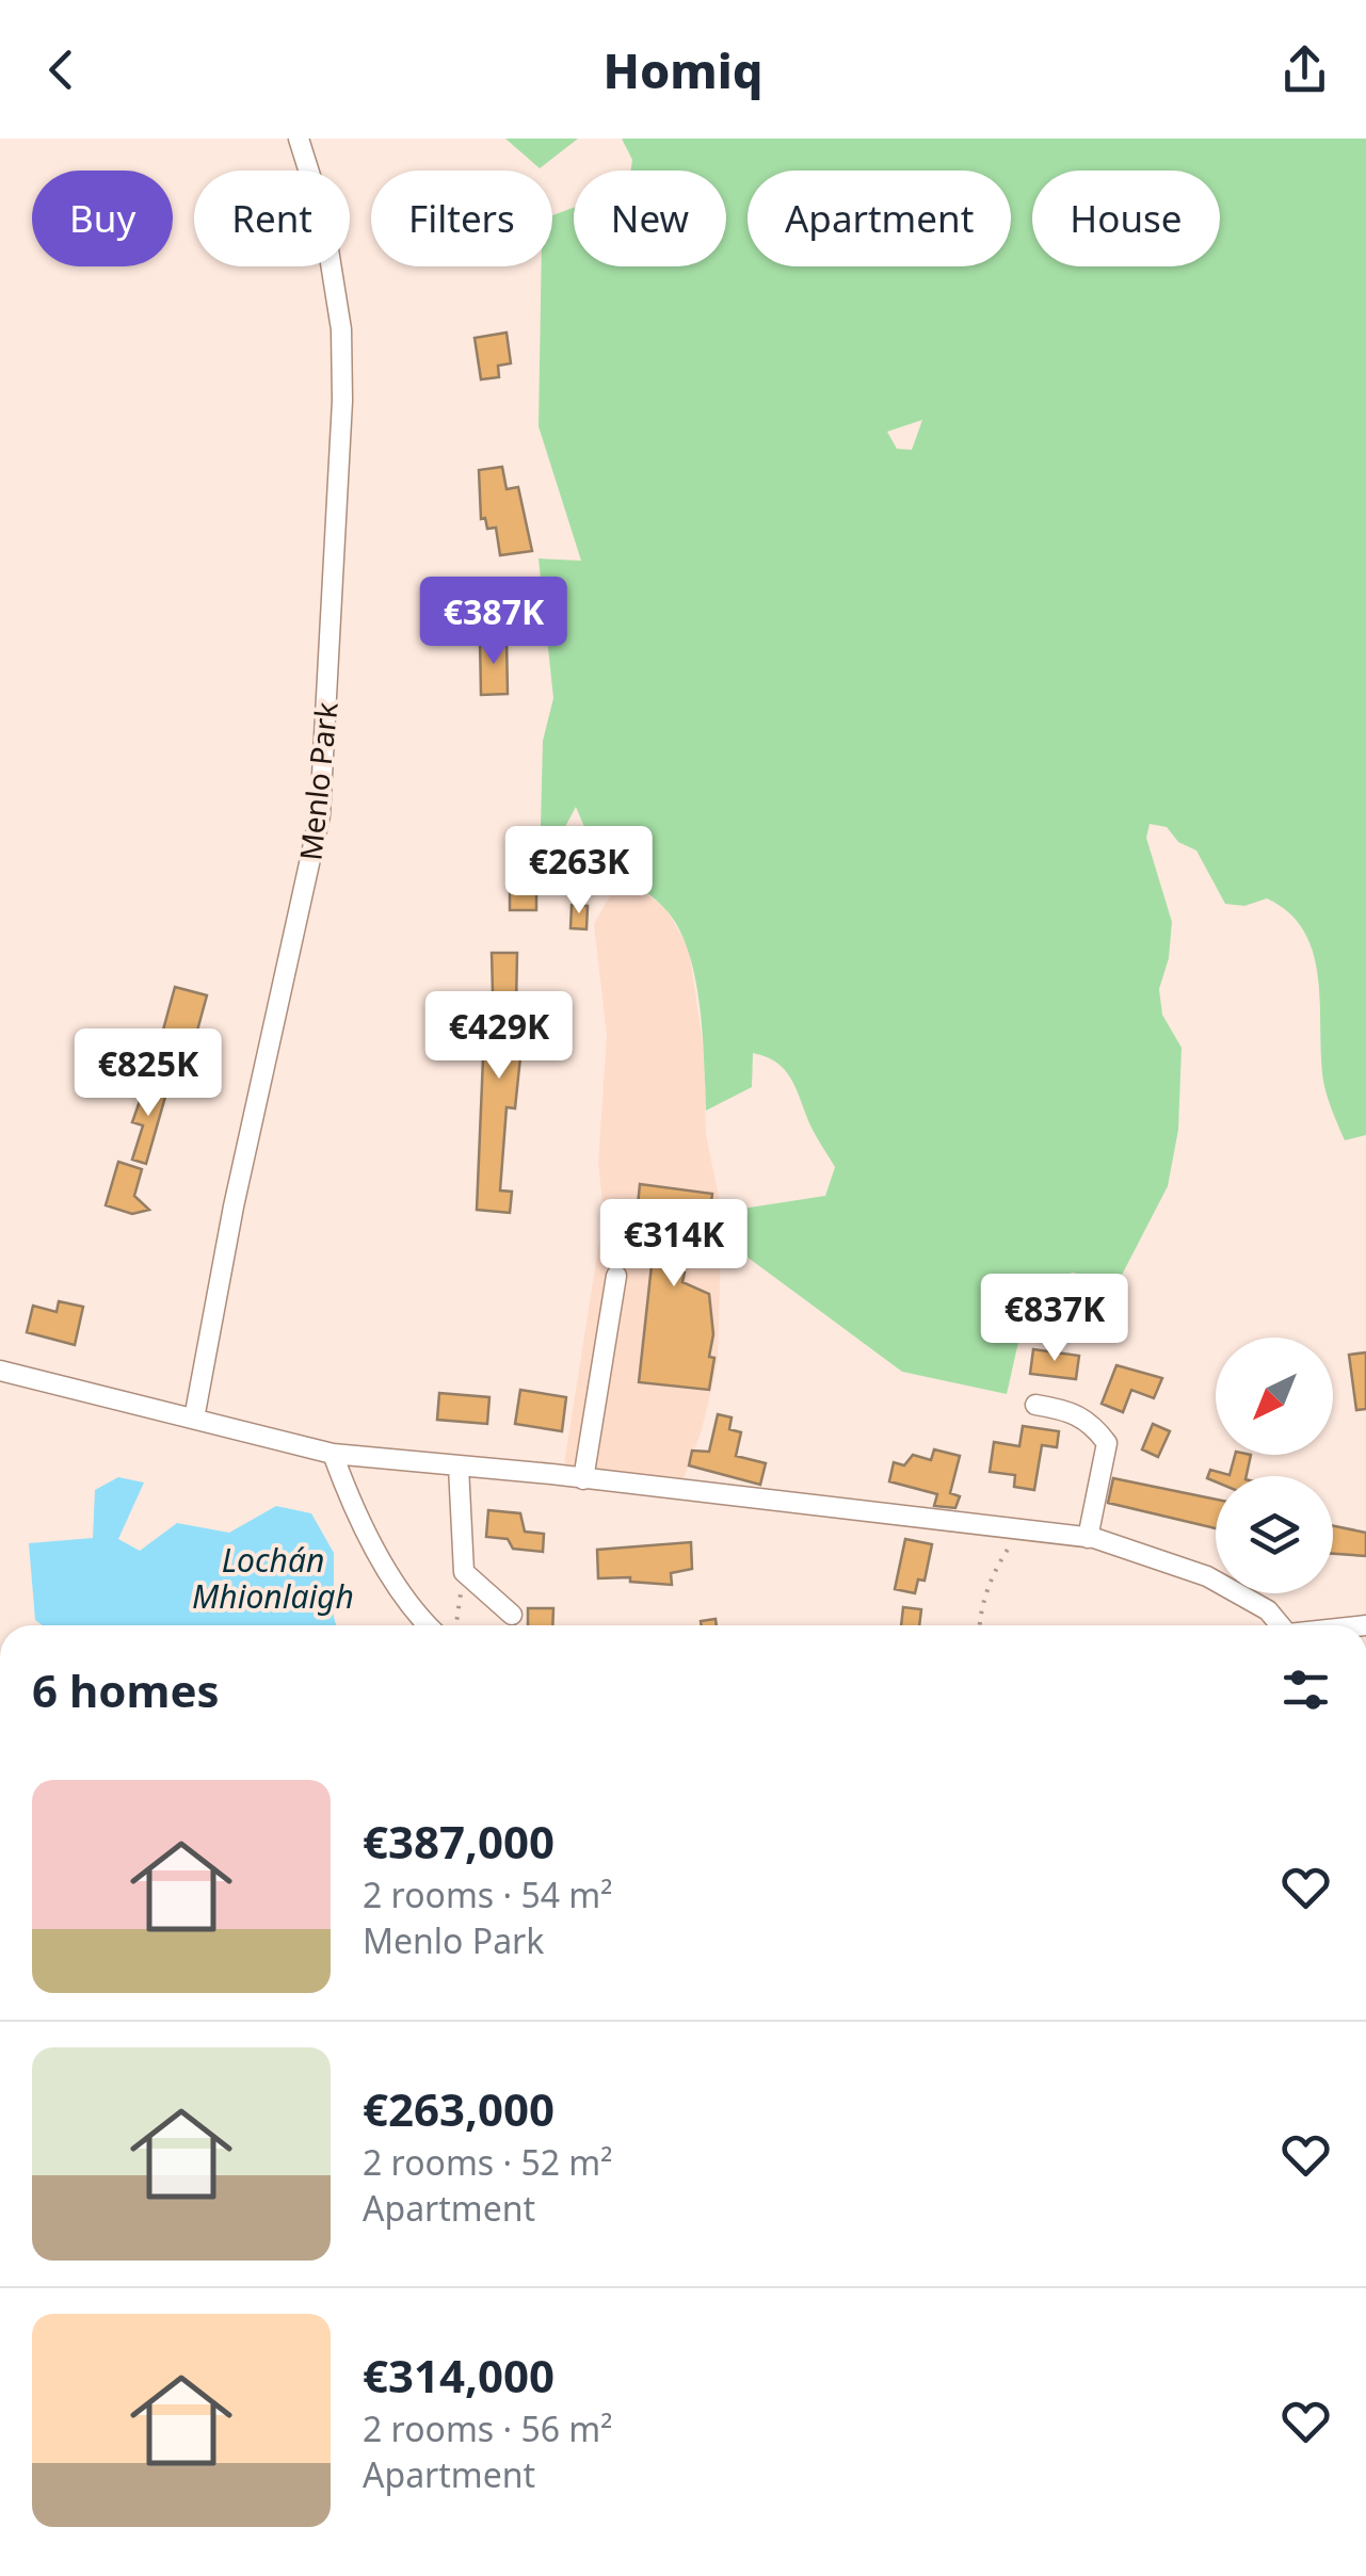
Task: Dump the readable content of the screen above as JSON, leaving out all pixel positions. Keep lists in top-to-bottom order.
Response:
{
  "streets": {
    "street": ["Menlo Park"]
  },
  "water": ["Lochán Mhionlaigh"],
  "north": "bottom left",
  "page": {
    "header": "Homiq",
    "chip": [
      "Buy",
      "Rent",
      "Filters",
      "New",
      "Apartment",
      "House"
    ],
    "price": [
      "€387K",
      "€263K",
      "€429K",
      "€825K",
      "€314K",
      "€837K"
    ],
    "heading": "6 homes",
    "list": [
      {
        "name": "€387,000",
        "note": "2 rooms · 54 m² · Menlo Park"
      },
      {
        "name": "€263,000",
        "note": "2 rooms · 52 m² · Apartment"
      },
      {
        "name": "€314,000",
        "note": "2 rooms · 56 m² · Apartment"
      }
    ]
  }
}
